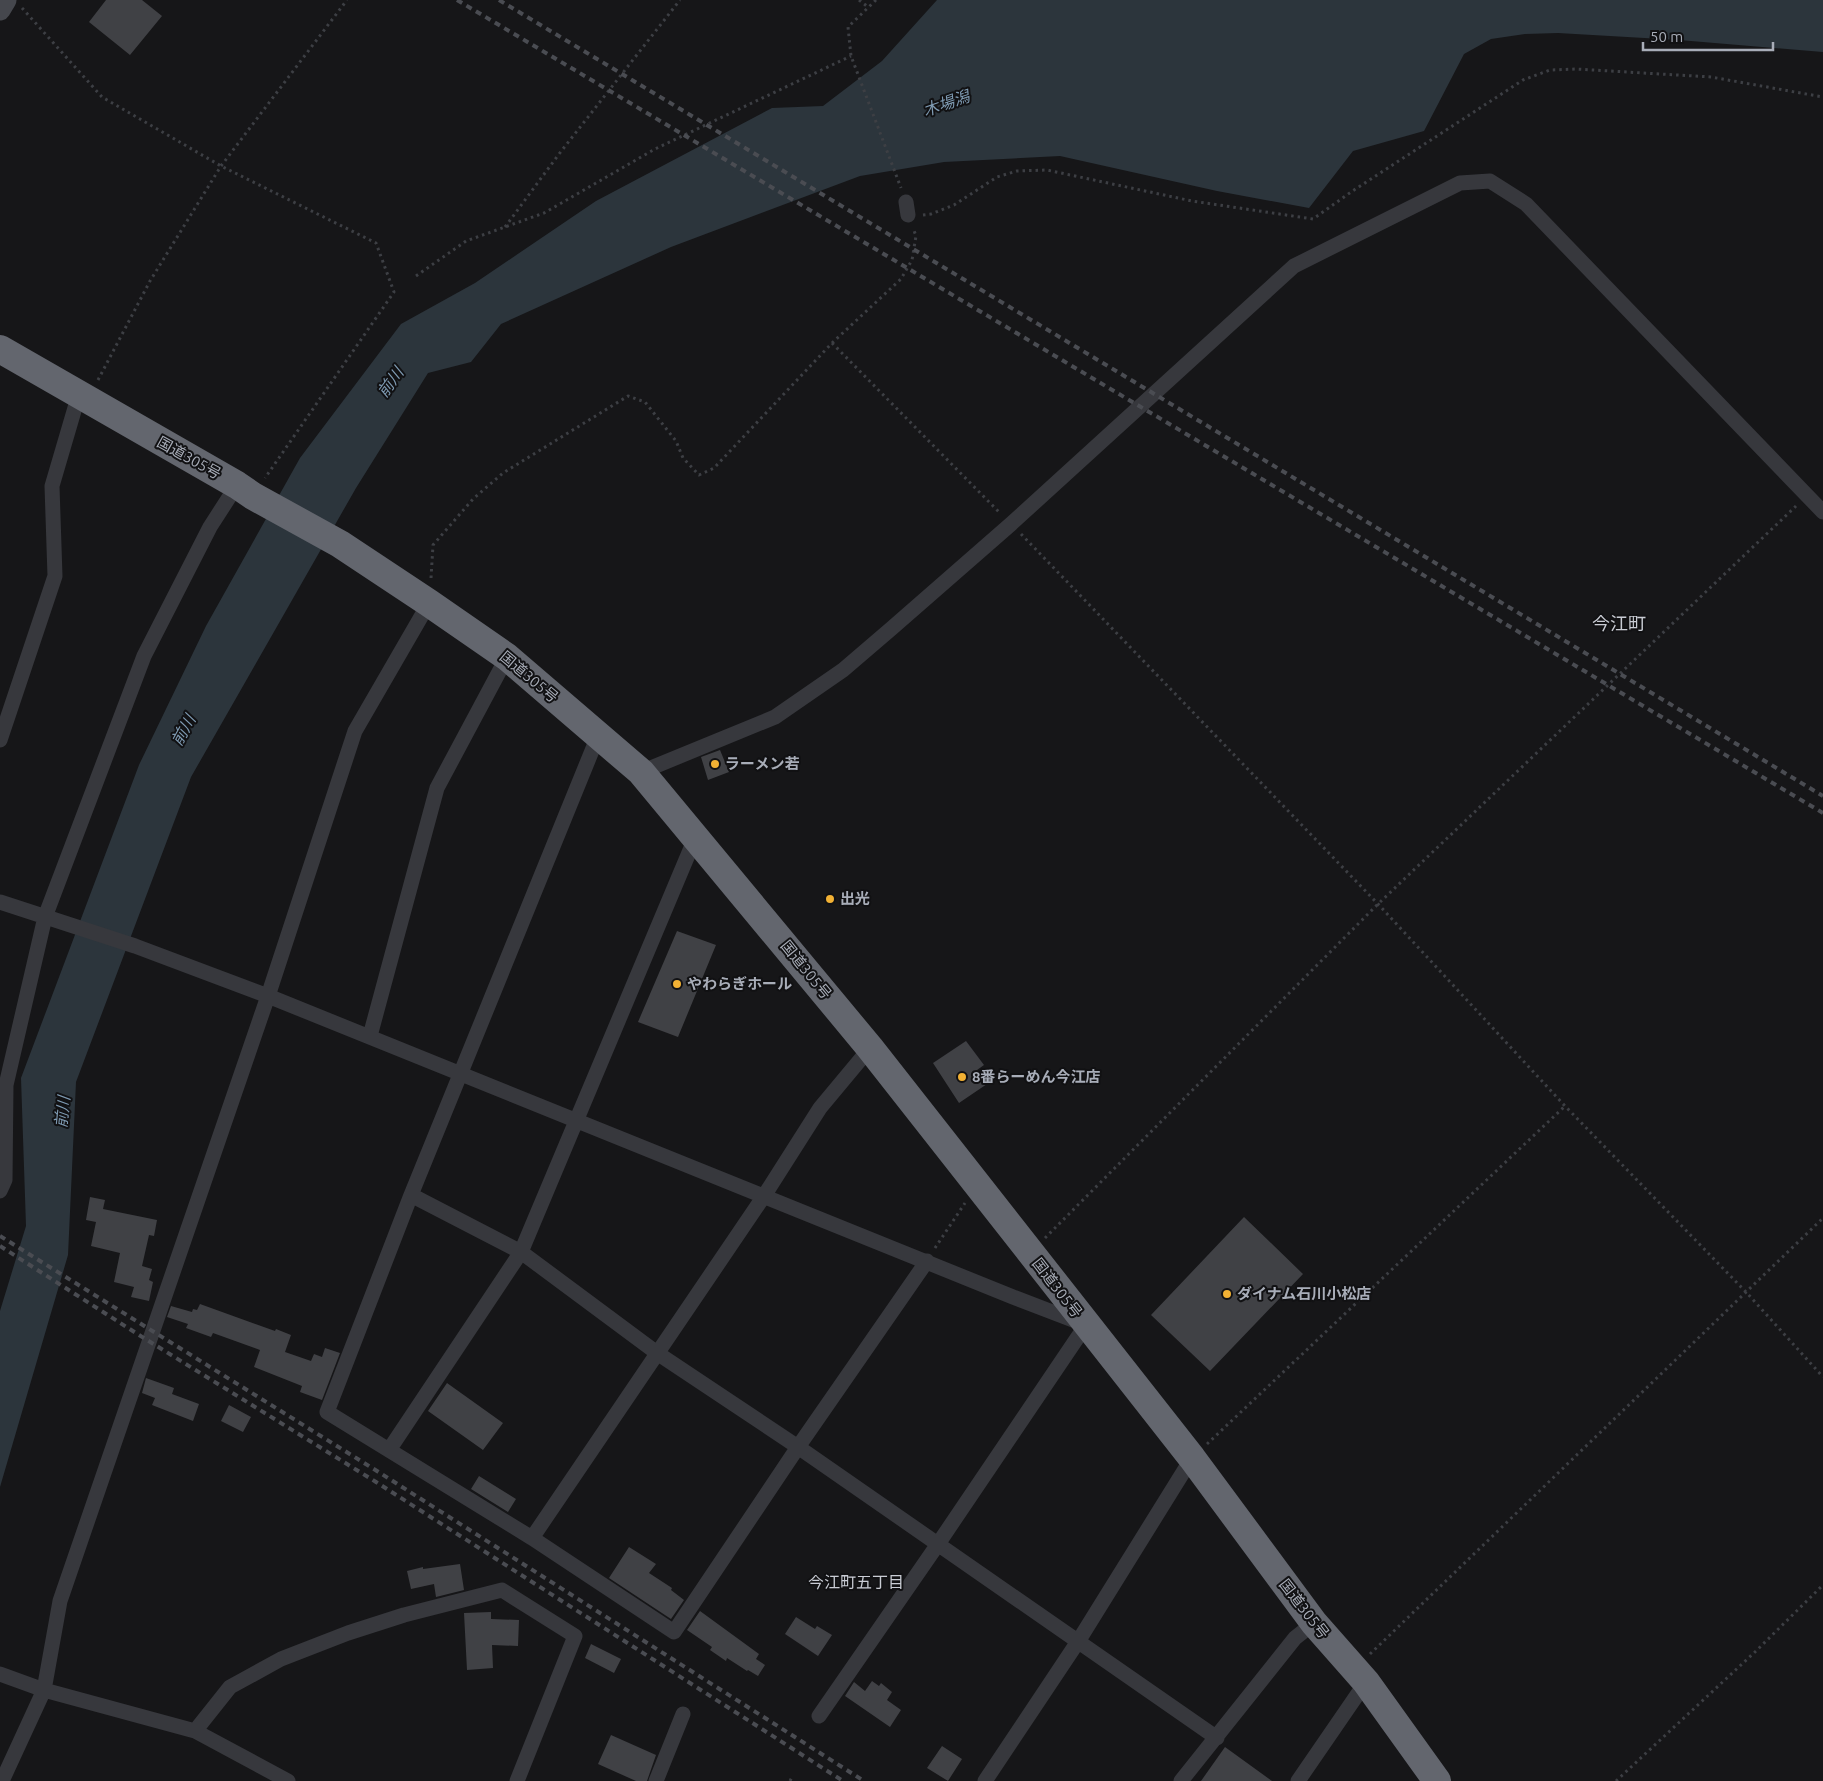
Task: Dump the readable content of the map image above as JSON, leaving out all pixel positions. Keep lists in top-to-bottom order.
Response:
{
  "streets": {
    "highway": ["国道305号"]
  },
  "districts": ["今江町", "今江町五丁目"],
  "water": ["木場潟", "前川"],
  "places": [
    "ラーメン若",
    "出光",
    "やわらぎホール",
    "8番らーめん今江店",
    "ダイナム石川小松店"
  ],
  "scale_bar": "50 m"
}
